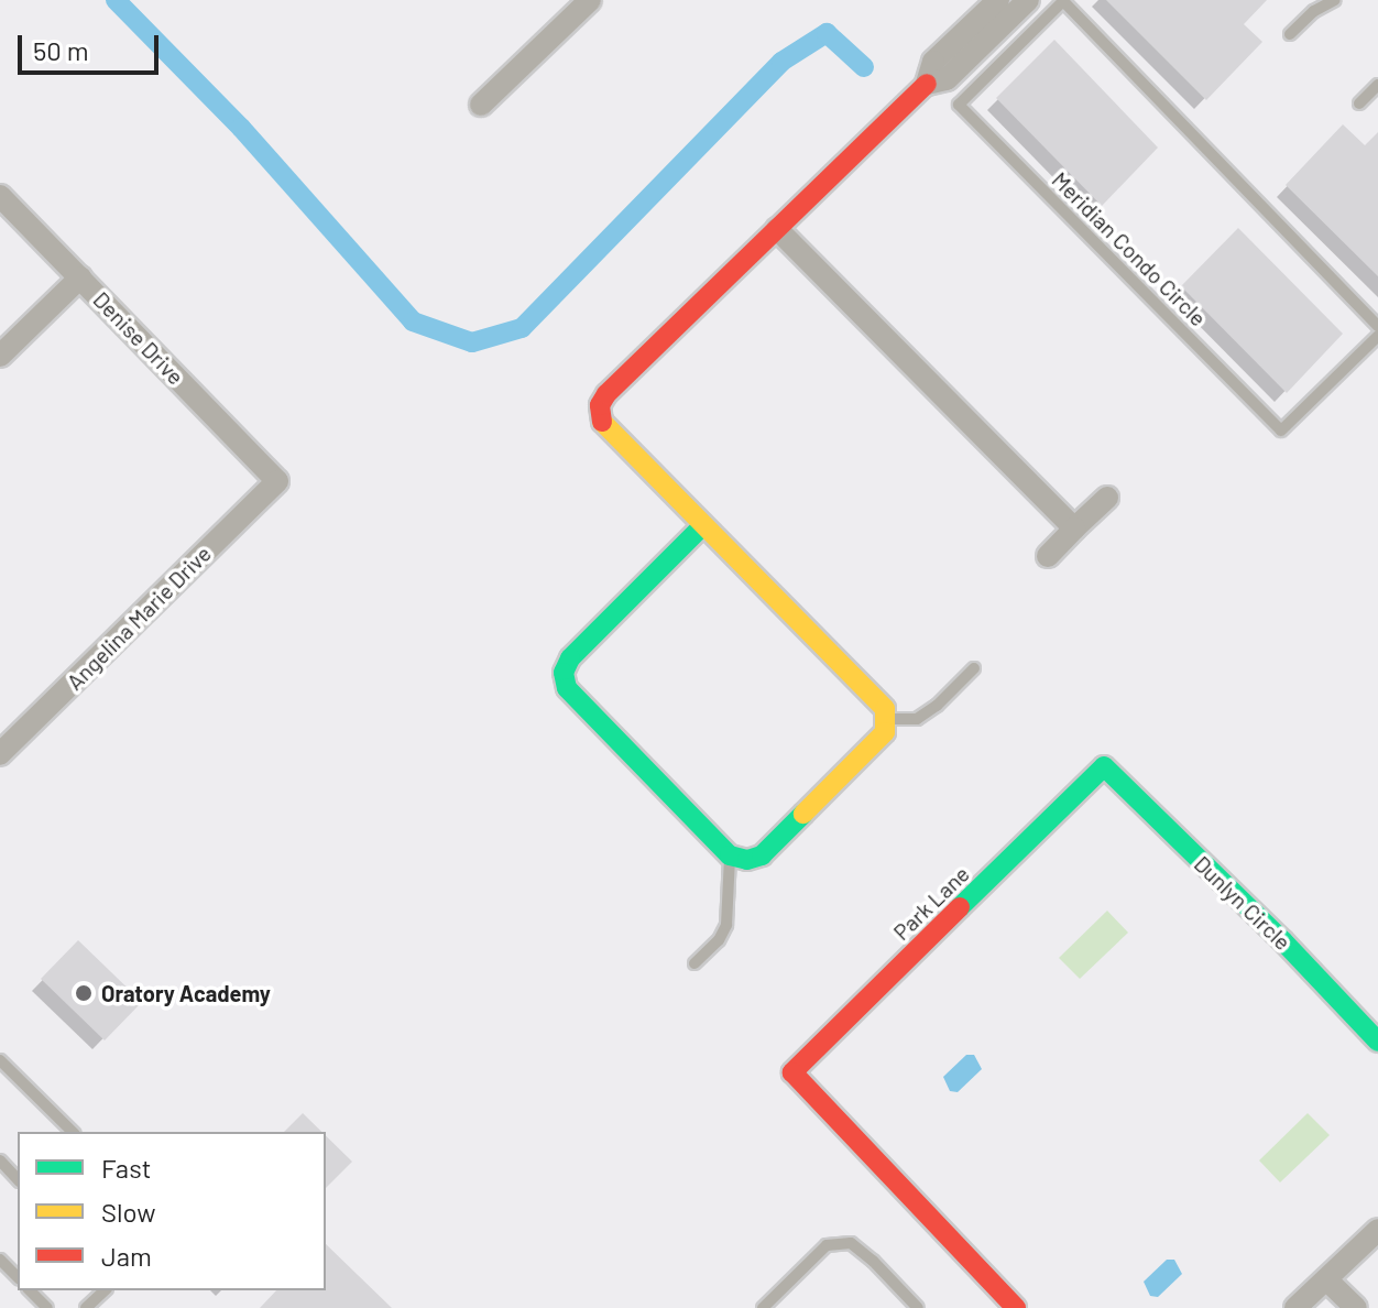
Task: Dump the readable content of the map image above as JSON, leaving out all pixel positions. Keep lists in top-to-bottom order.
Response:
{
  "streets": {
    "street": [
      "Denise Drive",
      "Angelina Marie Drive",
      "Park Lane",
      "Dunlyn Circle"
    ],
    "lane": ["Meridian Condo Circle"]
  },
  "crossings": [
    ["Denise Drive", "Angelina Marie Drive"],
    ["Park Lane", "Dunlyn Circle"]
  ],
  "places": ["Oratory Academy"],
  "legend": ["Fast", "Slow", "Jam"],
  "scale_bar": "50 m"
}
